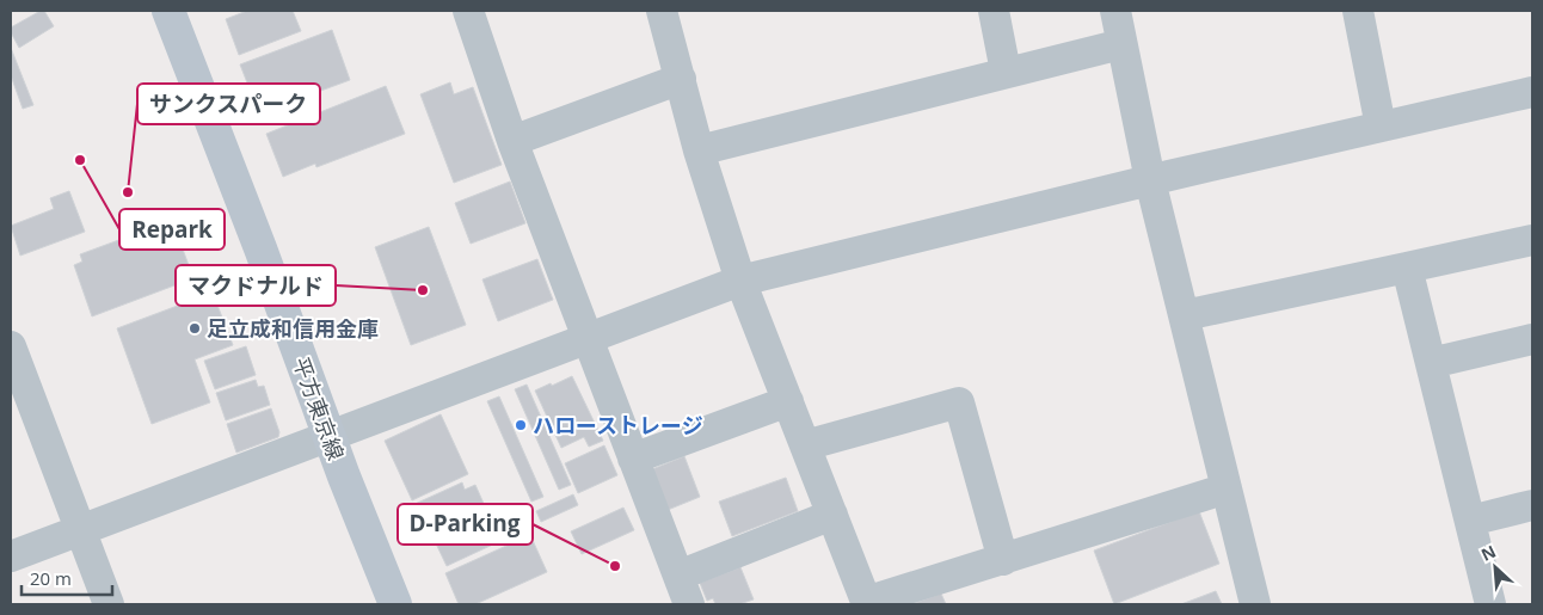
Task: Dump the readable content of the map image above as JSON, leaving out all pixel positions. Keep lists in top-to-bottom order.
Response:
{
  "streets": {
    "main road": ["平方東京線"]
  },
  "places": [
    "Repark",
    "サンクスパーク",
    "マクドナルド",
    "足立成和信用金庫",
    "ハローストレージ",
    "D-Parking"
  ],
  "scale_bar": "20 m",
  "north": "top left"
}
